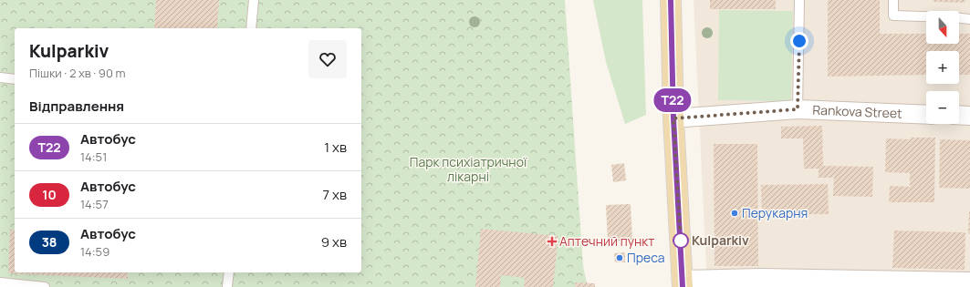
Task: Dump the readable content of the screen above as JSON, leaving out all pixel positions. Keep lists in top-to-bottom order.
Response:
{
  "streets": {
    "street": ["Rankova Street"]
  },
  "parks": ["Парк психіатричної лікарні"],
  "places": {
    "other": ["Перукарня", "Kulparkiv", "Преса"],
    "health": ["Аптечний пункт"]
  },
  "lines": ["bus line Т22"],
  "north": "bottom",
  "page": {
    "on_map": "Т22",
    "map_buttons": ["+", "−"],
    "heading": [
      ["Kulparkiv", "Пішки · 2 хв · 90 m"],
      "Відправлення"
    ],
    "list": [
      {
        "mark": "Т22",
        "name": "Автобус",
        "note": "14:51",
        "value": "1 хв"
      },
      {
        "mark": "10",
        "name": "Автобус",
        "note": "14:57",
        "value": "7 хв"
      },
      {
        "mark": "38",
        "name": "Автобус",
        "note": "14:59",
        "value": "9 хв"
      }
    ]
  }
}
